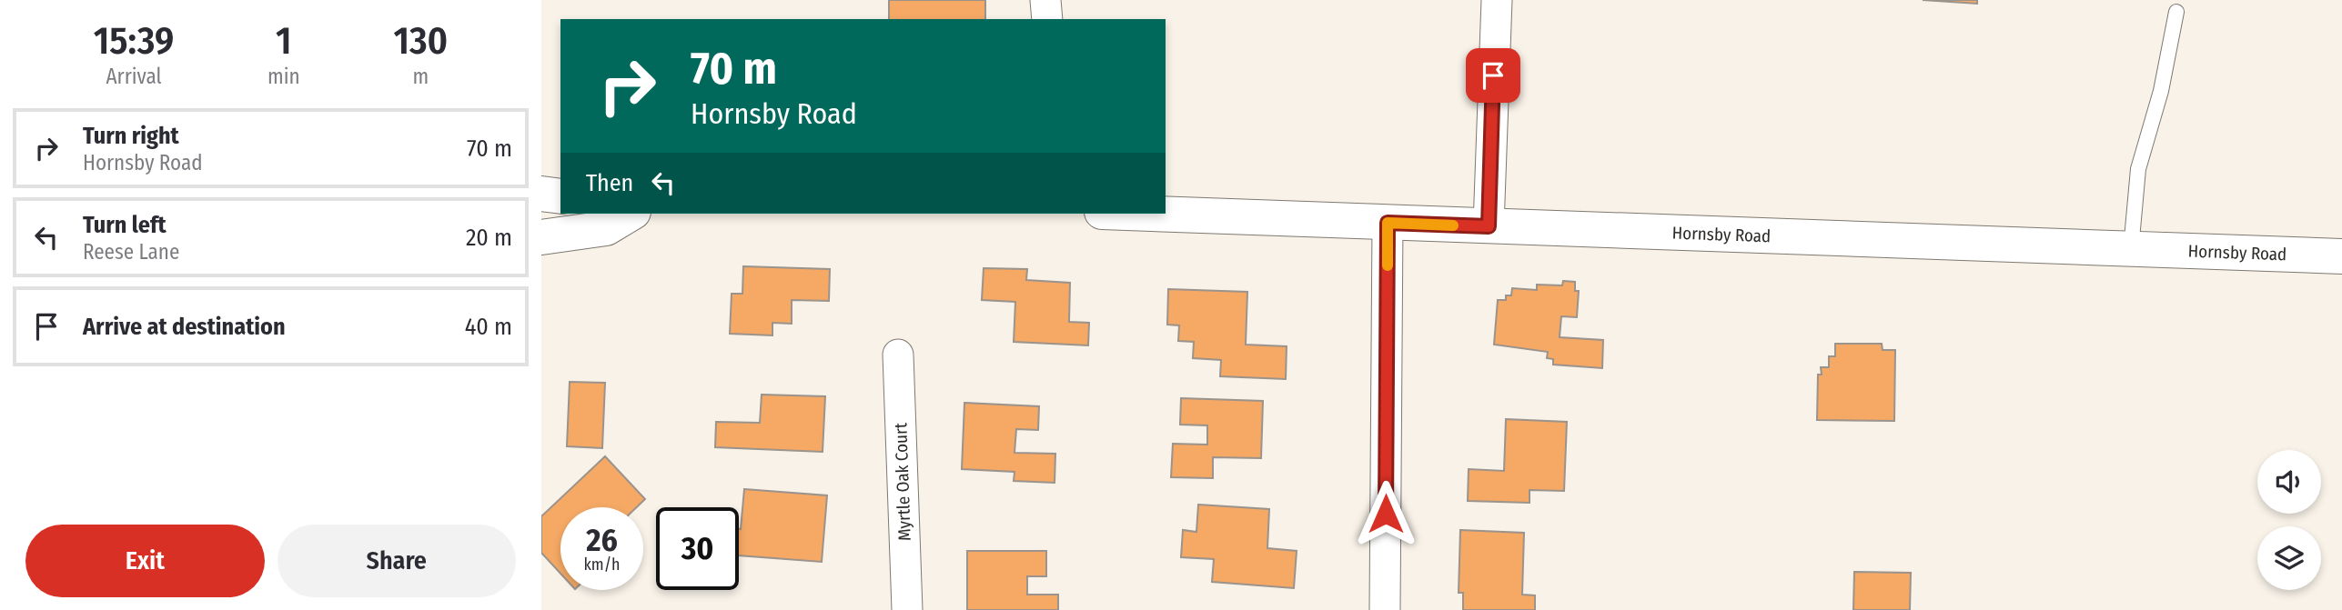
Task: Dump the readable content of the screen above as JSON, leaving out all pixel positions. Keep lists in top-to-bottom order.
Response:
{
  "streets": {
    "street": ["Hornsby Road", "Myrtle Oak Court"]
  },
  "page": {
    "eta": [
      "15:39",
      "Arrival",
      "1",
      "min",
      "130",
      "m"
    ],
    "turn": ["70 m", "Hornsby Road"],
    "list": [
      {
        "name": "Turn right",
        "note": "Hornsby Road",
        "value": "70 m"
      },
      {
        "name": "Turn left",
        "note": "Reese Lane",
        "value": "20 m"
      },
      {
        "name": "Arrive at destination",
        "value": "40 m"
      }
    ],
    "then": "Then",
    "speed": "26 km/h",
    "limit": "30",
    "buttons": ["Exit", "Share"]
  }
}
